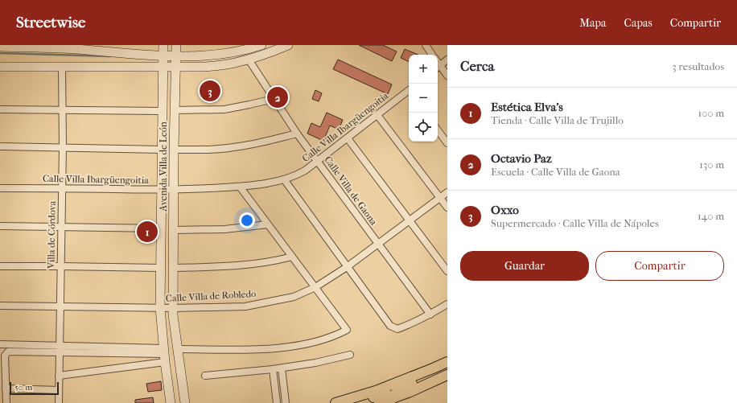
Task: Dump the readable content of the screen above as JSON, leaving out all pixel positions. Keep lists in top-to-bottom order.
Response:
{
  "streets": {
    "street": [
      "Calle Villa Ibargüengoitia",
      "Avenida Villa de León",
      "Calle Villa de Gaona",
      "Villa de Córdova",
      "Calle Villa de Robledo"
    ]
  },
  "crossings": [
    ["Calle Villa Ibargüengoitia", "Avenida Villa de León"],
    ["Calle Villa Ibargüengoitia", "Calle Villa de Gaona"],
    ["Calle Villa Ibargüengoitia", "Villa de Córdova"],
    ["Avenida Villa de León", "Calle Villa de Robledo"],
    ["Calle Villa de Gaona", "Calle Villa de Robledo"],
    ["Villa de Córdova", "Calle Villa de Robledo"]
  ],
  "scale_bar": "50 m",
  "page": {
    "header": "Streetwise",
    "nav": ["Mapa", "Capas", "Compartir"],
    "heading": ["Cerca", "3 resultados"],
    "map_buttons": ["+", "−"],
    "pins": ["3", "2", "1"],
    "list": [
      {
        "mark": "1",
        "name": "Estética Elva’s",
        "note": "Tienda · Calle Villa de Trujillo",
        "value": "100 m"
      },
      {
        "mark": "2",
        "name": "Octavio Paz",
        "note": "Escuela · Calle Villa de Gaona",
        "value": "130 m"
      },
      {
        "mark": "3",
        "name": "Oxxo",
        "note": "Supermercado · Calle Villa de Nápoles",
        "value": "140 m"
      }
    ],
    "buttons": ["Guardar", "Compartir"],
    "scale": "50 m"
  }
}
